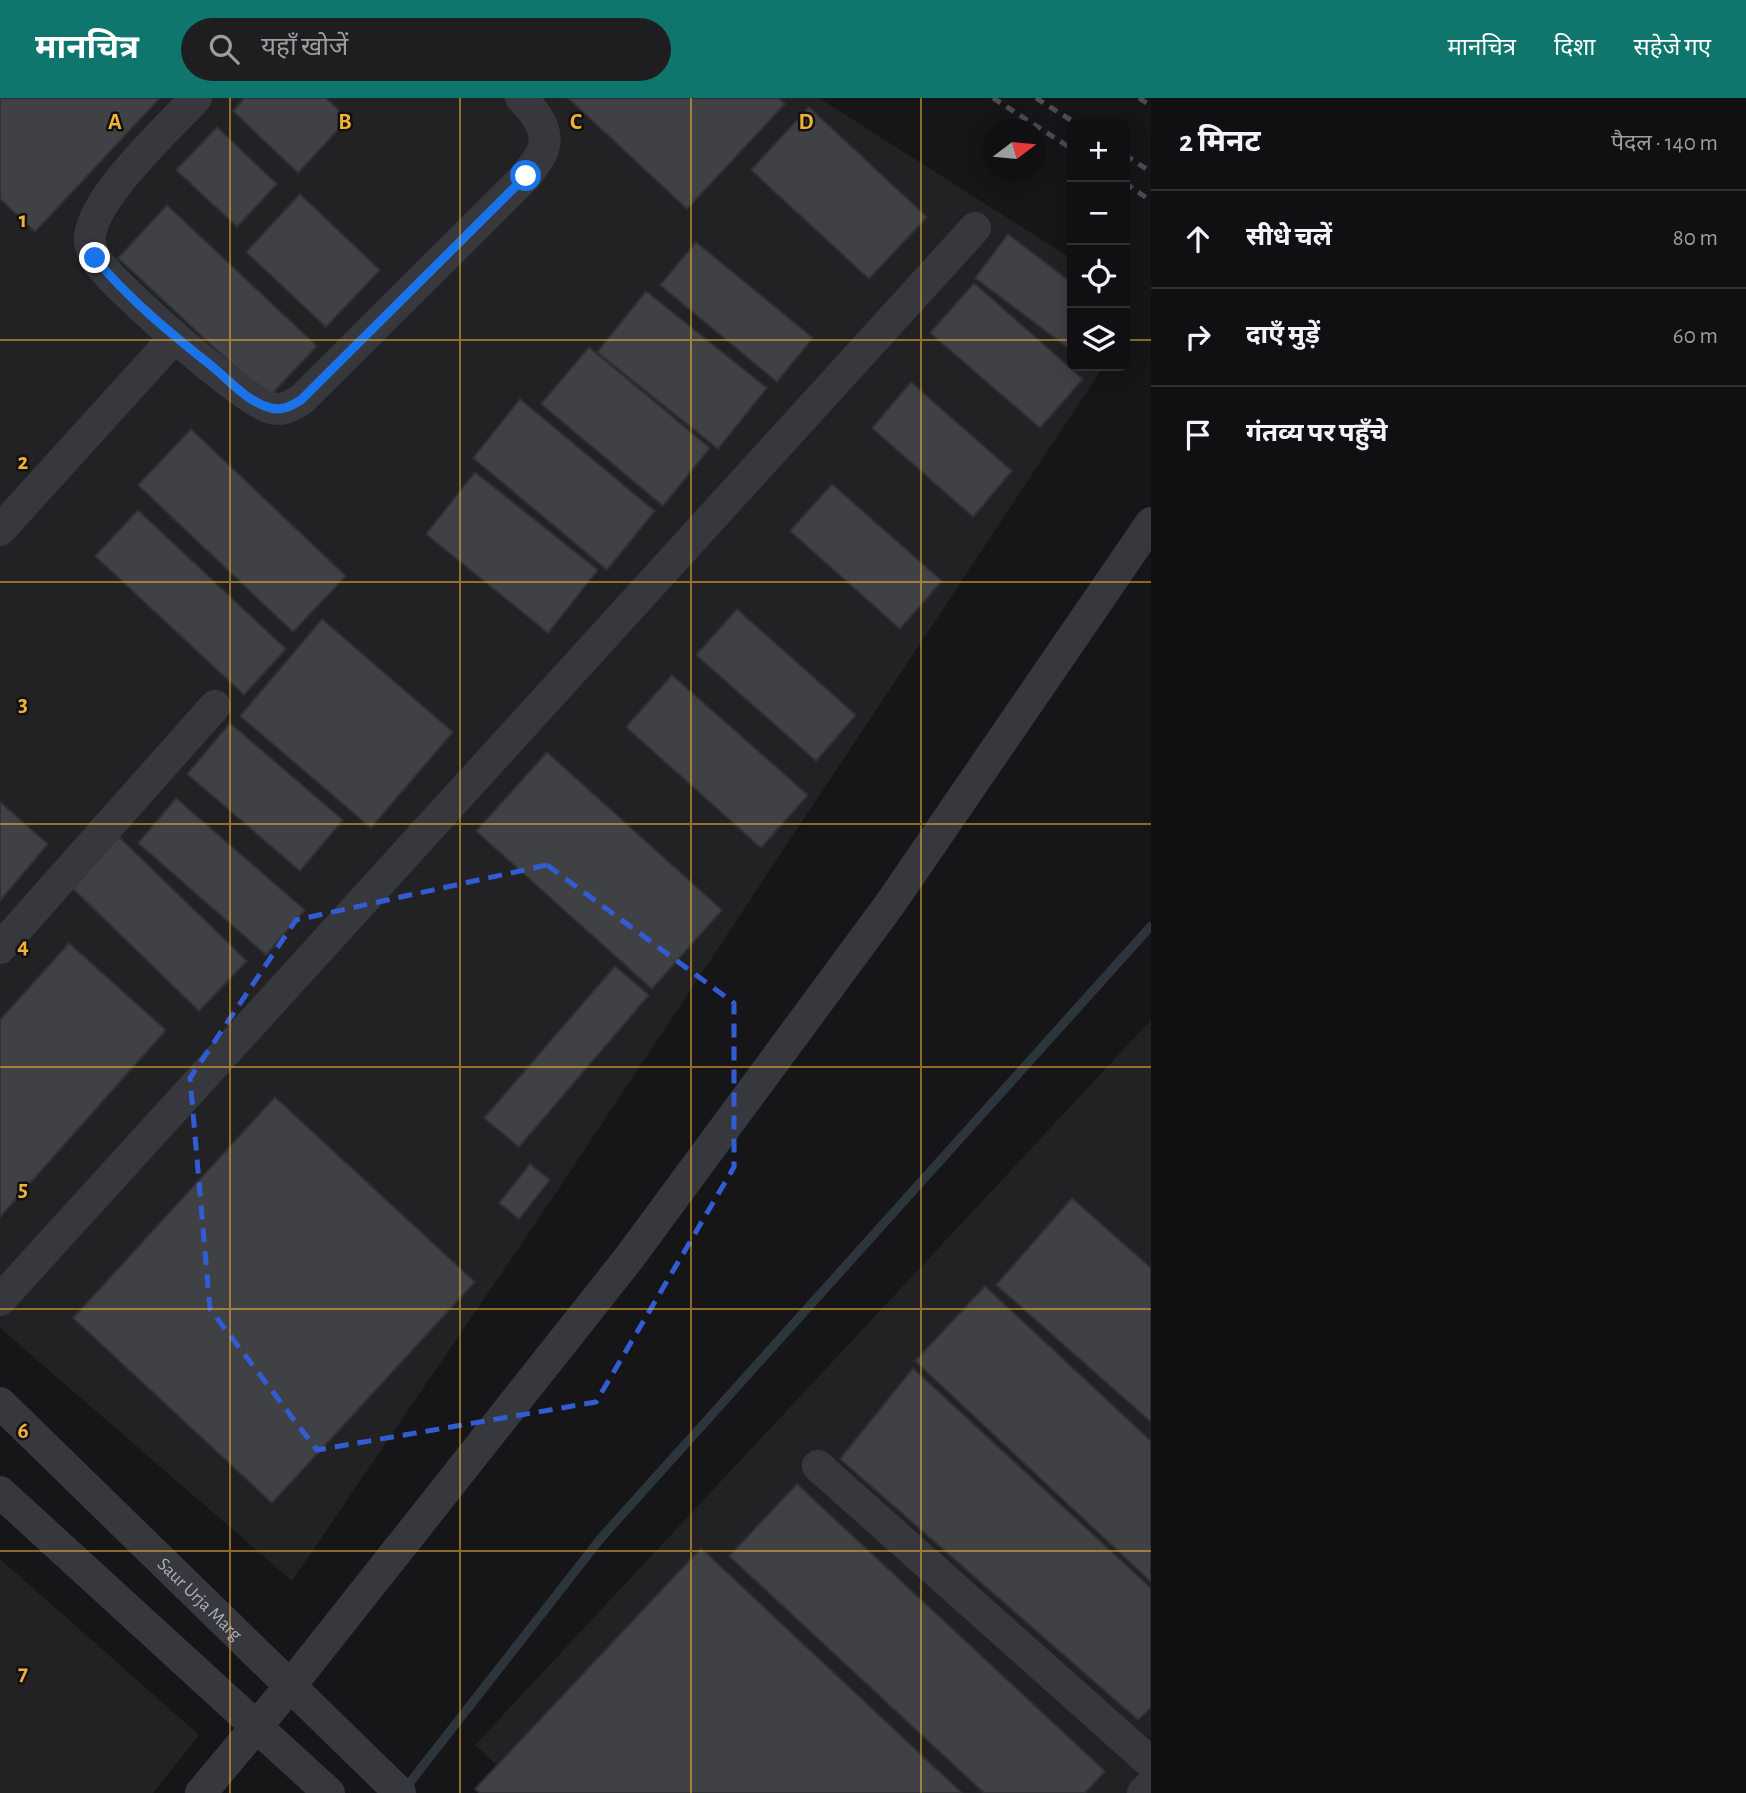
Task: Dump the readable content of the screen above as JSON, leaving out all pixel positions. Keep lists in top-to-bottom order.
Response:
{
  "streets": {
    "street": ["Saur Urja Marg"]
  },
  "north": "right",
  "page": {
    "header": "मानचित्र",
    "search": "यहाँ खोजें",
    "nav": ["मानचित्र", "दिशा", "सहेजे गए"],
    "heading": ["2 मिनट", "पैदल · 140 m"],
    "map_buttons": ["+", "−"],
    "list": [
      ["सीधे चलें", "80 m"],
      ["दाएँ मुड़ें", "60 m"],
      "गंतव्य पर पहुँचे"
    ]
  },
  "grid": {
    "columns": [
      "A",
      "B",
      "C",
      "D"
    ],
    "rows": [
      "1",
      "2",
      "3",
      "4",
      "5",
      "6",
      "7"
    ]
  }
}
